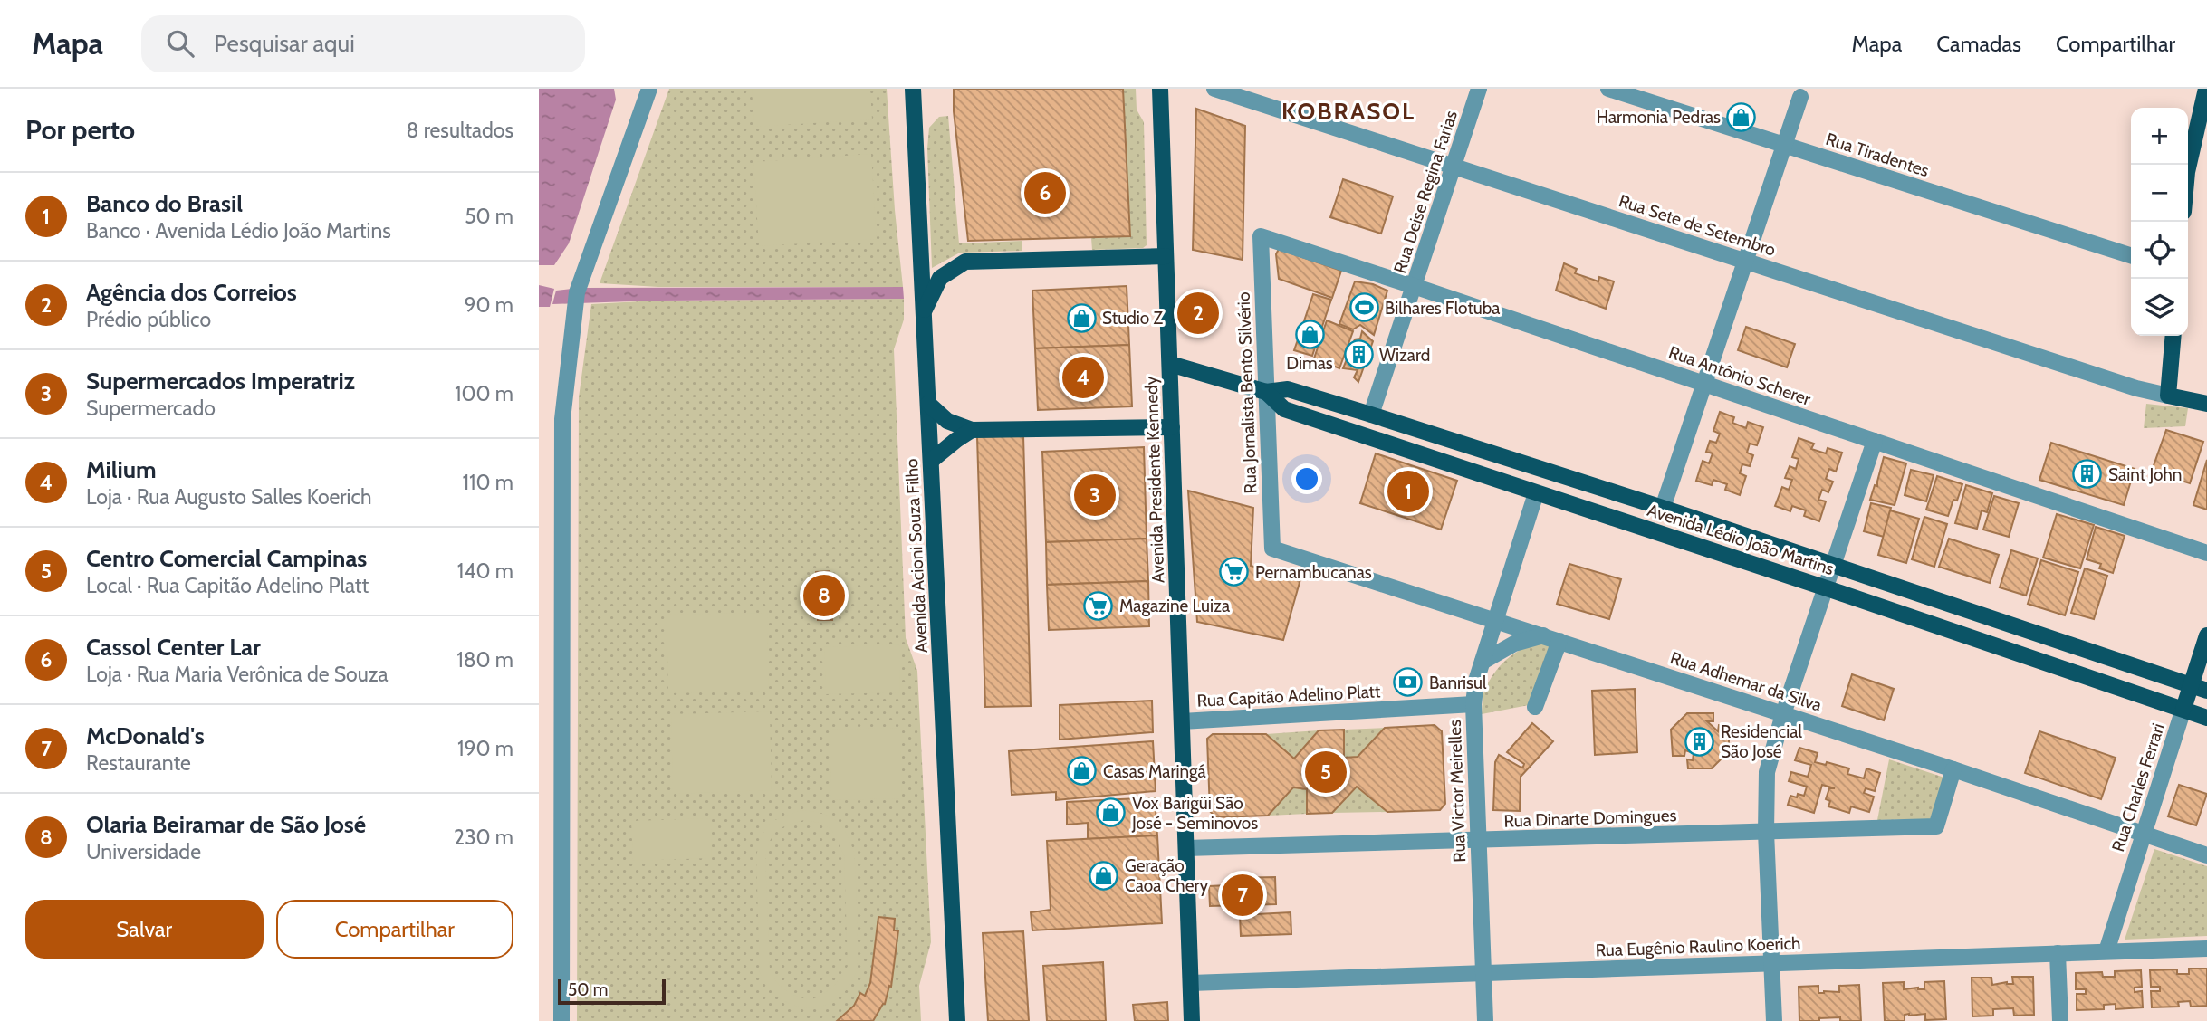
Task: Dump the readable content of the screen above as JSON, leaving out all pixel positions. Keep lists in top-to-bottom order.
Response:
{
  "streets": {
    "main road": [
      "Avenida Presidente Kennedy",
      "Avenida Lédio João Martins",
      "Avenida Acioni Souza Filho",
      "Rua Charles Ferrari"
    ],
    "street": [
      "Rua Tiradentes",
      "Rua Deise Regina Farias",
      "Rua Sete de Setembro",
      "Rua Antônio Scherer",
      "Rua Jornalista Bento Silvério",
      "Rua Adhemar da Silva",
      "Rua Capitão Adelino Platt",
      "Rua Victor Meirelles",
      "Rua Dinarte Domingues",
      "Rua Eugênio Raulino Koerich"
    ]
  },
  "crossings": [
    ["Rua Deise Regina Farias", "Rua Sete de Setembro"],
    ["Rua Deise Regina Farias", "Rua Antônio Scherer"],
    ["Rua Deise Regina Farias", "Avenida Lédio João Martins"],
    ["Rua Antônio Scherer", "Rua Jornalista Bento Silvério"],
    ["Rua Jornalista Bento Silvério", "Avenida Lédio João Martins"],
    ["Rua Jornalista Bento Silvério", "Rua Adhemar da Silva"],
    ["Avenida Presidente Kennedy", "Avenida Lédio João Martins"],
    ["Avenida Presidente Kennedy", "Rua Capitão Adelino Platt"],
    ["Avenida Presidente Kennedy", "Rua Dinarte Domingues"],
    ["Avenida Presidente Kennedy", "Rua Eugênio Raulino Koerich"],
    ["Avenida Lédio João Martins", "Rua Charles Ferrari"],
    ["Avenida Lédio João Martins", "Rua Victor Meirelles"],
    ["Rua Adhemar da Silva", "Rua Charles Ferrari"],
    ["Rua Adhemar da Silva", "Rua Victor Meirelles"],
    ["Rua Adhemar da Silva", "Rua Dinarte Domingues"],
    ["Rua Capitão Adelino Platt", "Rua Victor Meirelles"],
    ["Rua Charles Ferrari", "Rua Eugênio Raulino Koerich"],
    ["Rua Victor Meirelles", "Rua Dinarte Domingues"],
    ["Rua Victor Meirelles", "Rua Eugênio Raulino Koerich"]
  ],
  "districts": ["KOBRASOL"],
  "places": {
    "shop": [
      "Harmonia Pedras",
      "Studio Z",
      "Dimas",
      "Casas Maringá",
      "Vox Barigüi São José - Seminovos",
      "Geração Caoa Chery"
    ],
    "sports": ["Bilhares Flotuba"],
    "building": ["Wizard", "Saint John", "Residencial São José"],
    "supermarket": ["Pernambucanas", "Magazine Luiza"],
    "bank": ["Banrisul"]
  },
  "scale_bar": "50 m",
  "page": {
    "header": "Mapa",
    "search": "Pesquisar aqui",
    "nav": ["Mapa", "Camadas", "Compartilhar"],
    "heading": ["Por perto", "8 resultados"],
    "map_buttons": ["+", "−"],
    "pins": [
      "6",
      "2",
      "4",
      "1",
      "3",
      "8",
      "5",
      "7"
    ],
    "list": [
      {
        "mark": "1",
        "name": "Banco do Brasil",
        "note": "Banco · Avenida Lédio João Martins",
        "value": "50 m"
      },
      {
        "mark": "2",
        "name": "Agência dos Correios",
        "note": "Prédio público",
        "value": "90 m"
      },
      {
        "mark": "3",
        "name": "Supermercados Imperatriz",
        "note": "Supermercado",
        "value": "100 m"
      },
      {
        "mark": "4",
        "name": "Milium",
        "note": "Loja · Rua Augusto Salles Koerich",
        "value": "110 m"
      },
      {
        "mark": "5",
        "name": "Centro Comercial Campinas",
        "note": "Local · Rua Capitão Adelino Platt",
        "value": "140 m"
      },
      {
        "mark": "6",
        "name": "Cassol Center Lar",
        "note": "Loja · Rua Maria Verônica de Souza",
        "value": "180 m"
      },
      {
        "mark": "7",
        "name": "McDonald's",
        "note": "Restaurante",
        "value": "190 m"
      },
      {
        "mark": "8",
        "name": "Olaria Beiramar de São José",
        "note": "Universidade",
        "value": "230 m"
      }
    ],
    "buttons": ["Salvar", "Compartilhar"],
    "scale": "50 m"
  }
}
